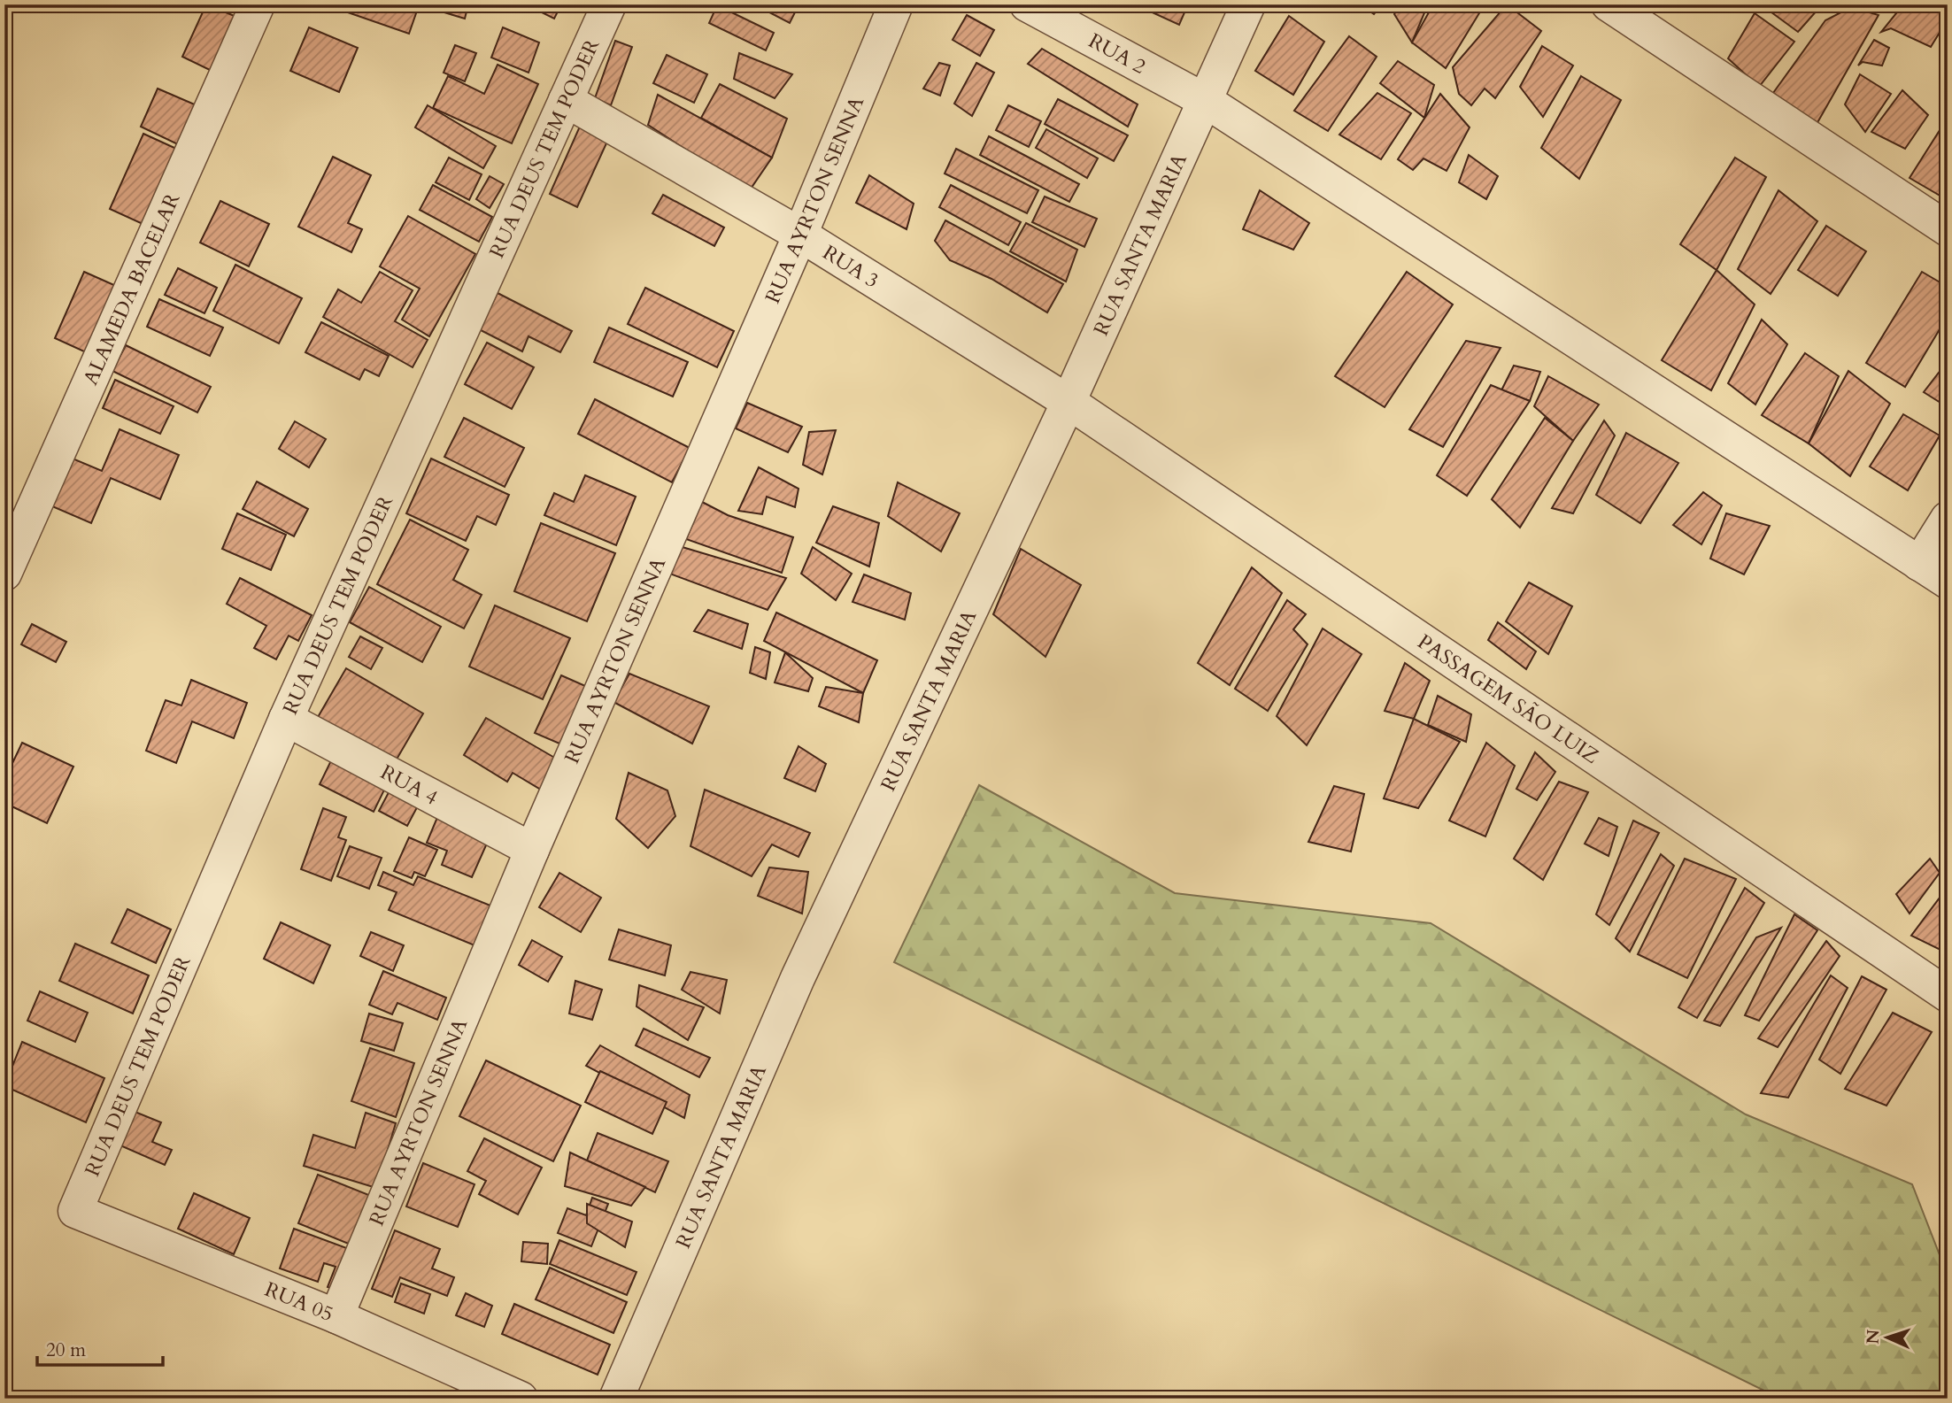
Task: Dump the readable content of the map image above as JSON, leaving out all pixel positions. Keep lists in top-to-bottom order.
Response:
{
  "streets": {
    "street": [
      "RUA 2",
      "RUA DEUS TEM PODER",
      "RUA AYRTON SENNA",
      "RUA SANTA MARIA",
      "RUA 3",
      "ALAMEDA BACELAR",
      "PASSAGEM SÃO LUIZ",
      "RUA 4",
      "RUA 05"
    ]
  },
  "crossings": [
    ["RUA 2", "RUA SANTA MARIA"],
    ["RUA DEUS TEM PODER", "RUA 3"],
    ["RUA DEUS TEM PODER", "RUA 4"],
    ["RUA DEUS TEM PODER", "RUA 05"],
    ["RUA AYRTON SENNA", "RUA 3"],
    ["RUA AYRTON SENNA", "RUA 4"],
    ["RUA AYRTON SENNA", "RUA 05"],
    ["RUA SANTA MARIA", "RUA 3"],
    ["RUA SANTA MARIA", "PASSAGEM SÃO LUIZ"],
    ["RUA 3", "PASSAGEM SÃO LUIZ"]
  ],
  "scale_bar": "20 m",
  "north": "left"
}
